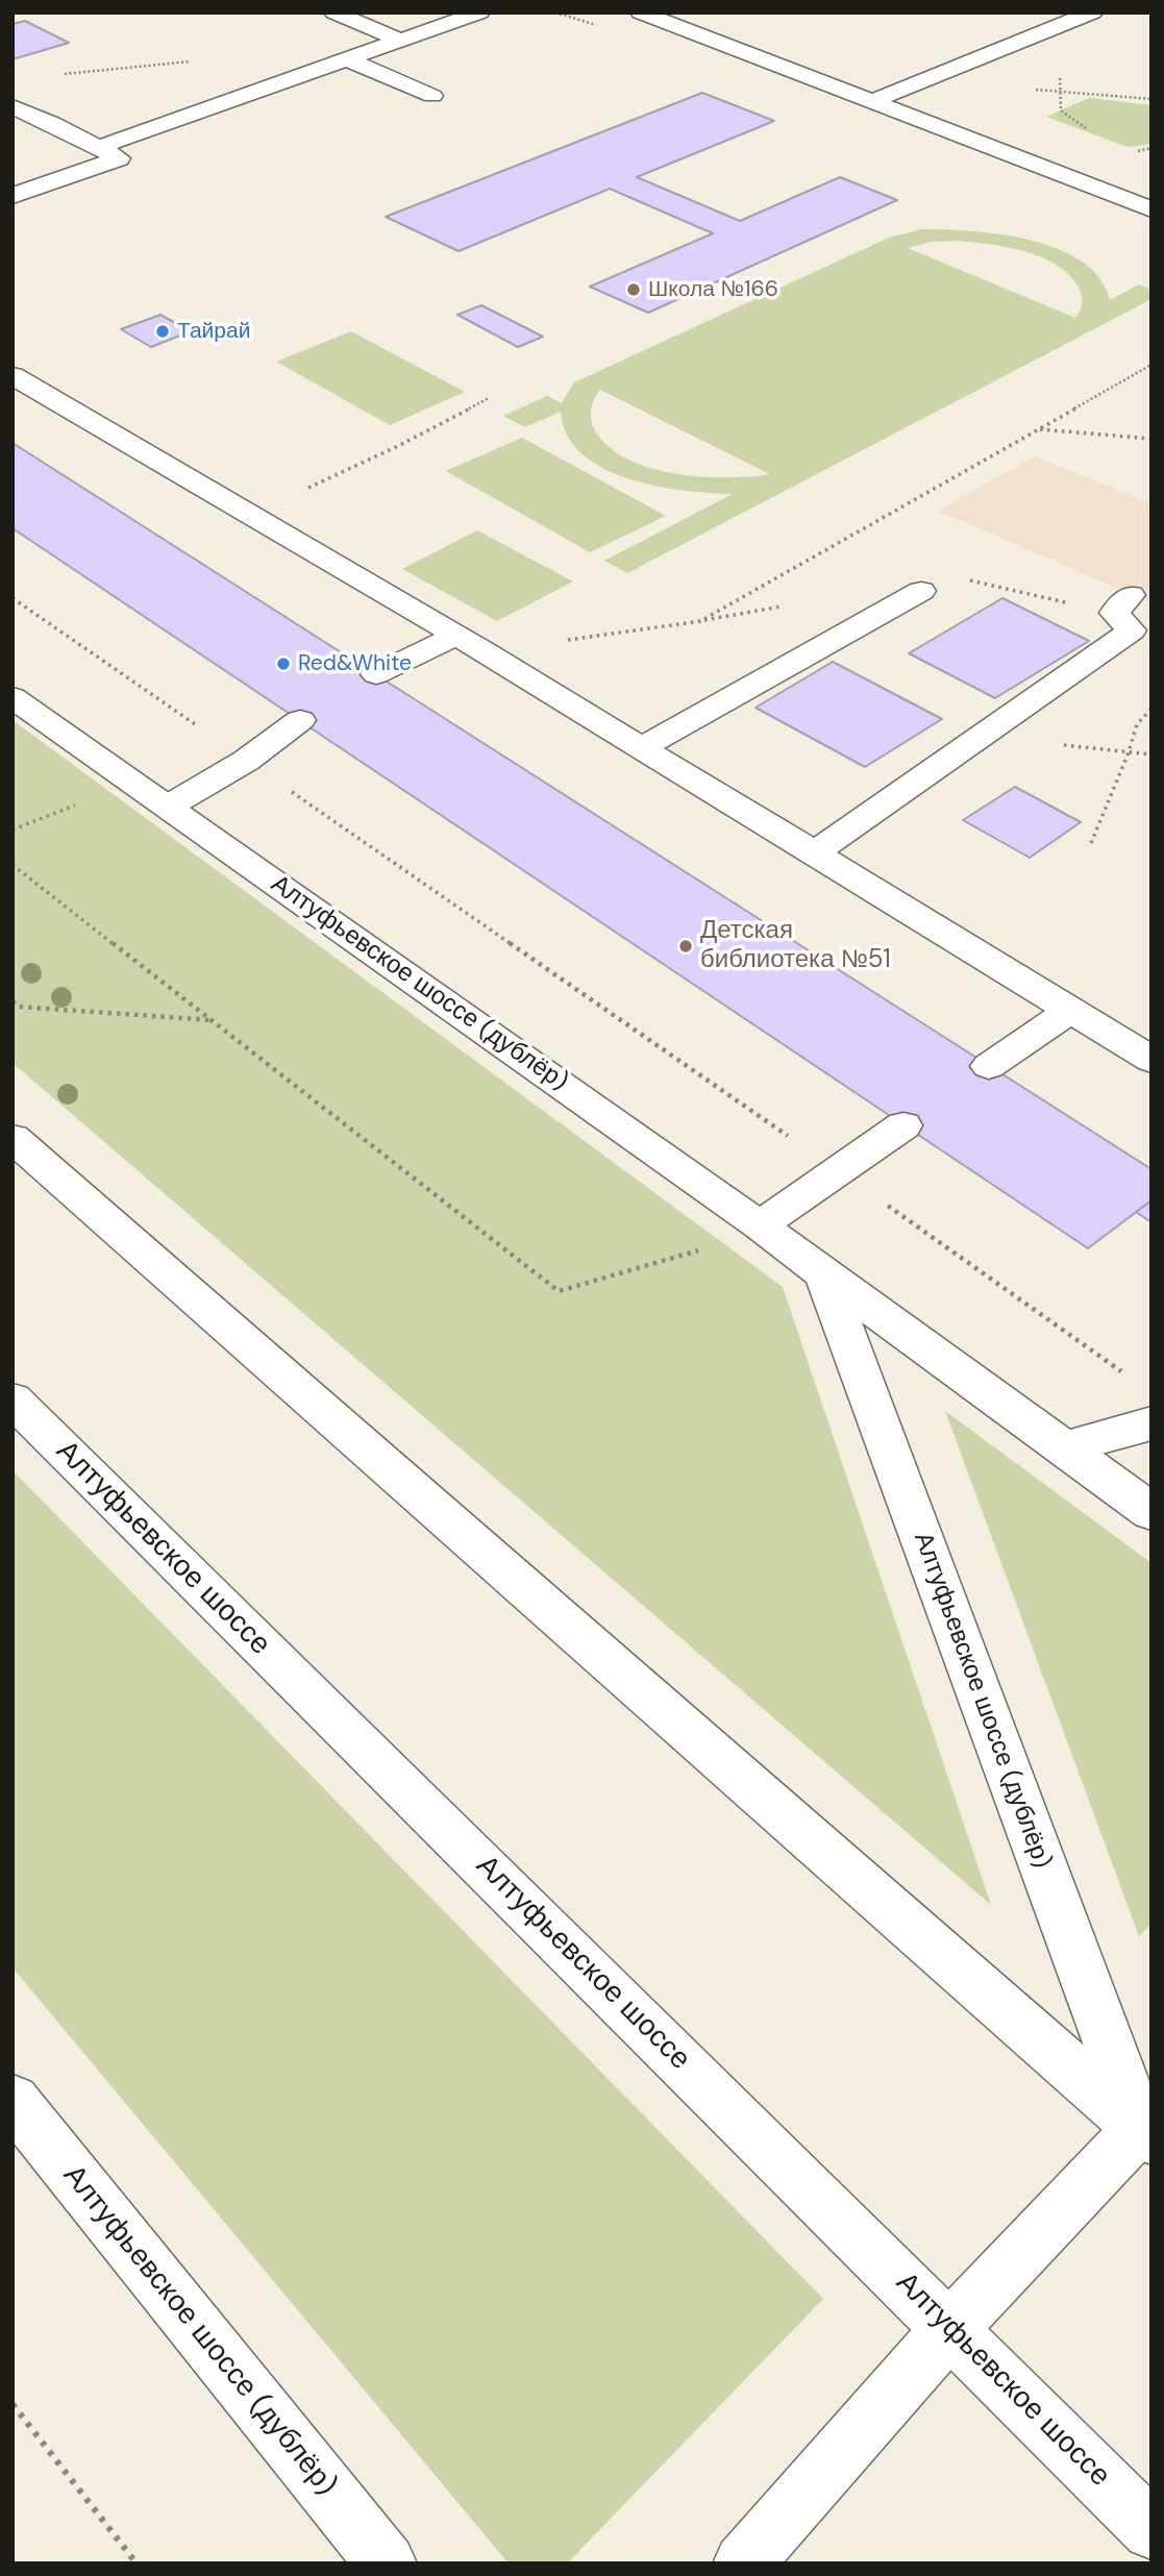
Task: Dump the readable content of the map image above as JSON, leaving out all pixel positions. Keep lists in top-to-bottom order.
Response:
{
  "streets": {
    "street": ["Алтуфьевское шоссе (дублёр)", "Алтуфьевское шоссе"]
  },
  "places": [
    "Школа №166",
    "Тайрай",
    "Red&White",
    "Детская библиотека №51"
  ]
}
